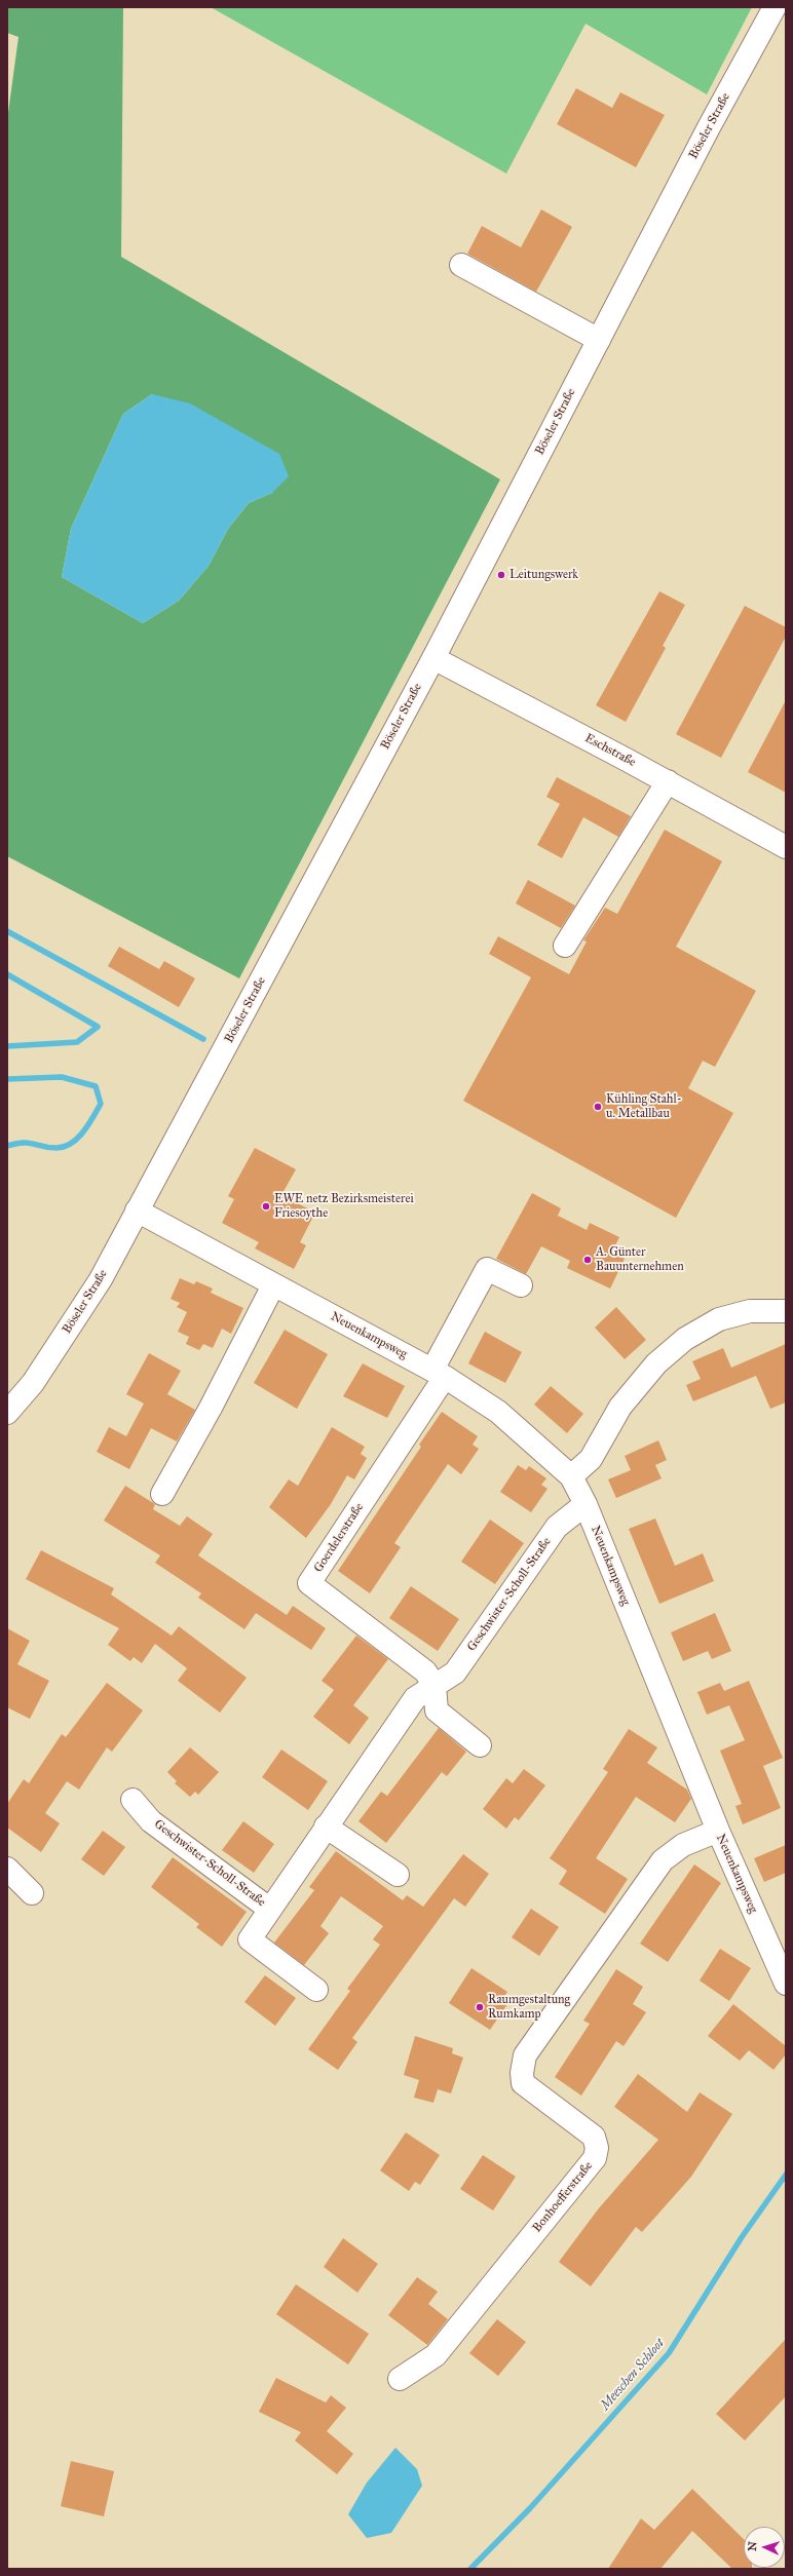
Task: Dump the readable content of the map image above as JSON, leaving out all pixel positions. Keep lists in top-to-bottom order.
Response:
{
  "streets": {
    "street": [
      "Böseler Straße",
      "Eschstraße",
      "Neuenkampsweg",
      "Goerdelerstraße",
      "Geschwister-Scholl-Straße",
      "Bonhoefferstraße"
    ]
  },
  "crossings": [
    ["Böseler Straße", "Eschstraße"],
    ["Böseler Straße", "Neuenkampsweg"],
    ["Neuenkampsweg", "Goerdelerstraße"],
    ["Neuenkampsweg", "Geschwister-Scholl-Straße"],
    ["Neuenkampsweg", "Bonhoefferstraße"],
    ["Goerdelerstraße", "Geschwister-Scholl-Straße"]
  ],
  "water": ["Meeschen Schloot"],
  "places": [
    "Leitungswerk",
    "Kühling Stahl- u. Metallbau",
    "EWE netz Bezirksmeisterei Friesoythe",
    "A. Günter Bauunternehmen",
    "Raumgestaltung Rumkamp"
  ],
  "north": "left"
}
